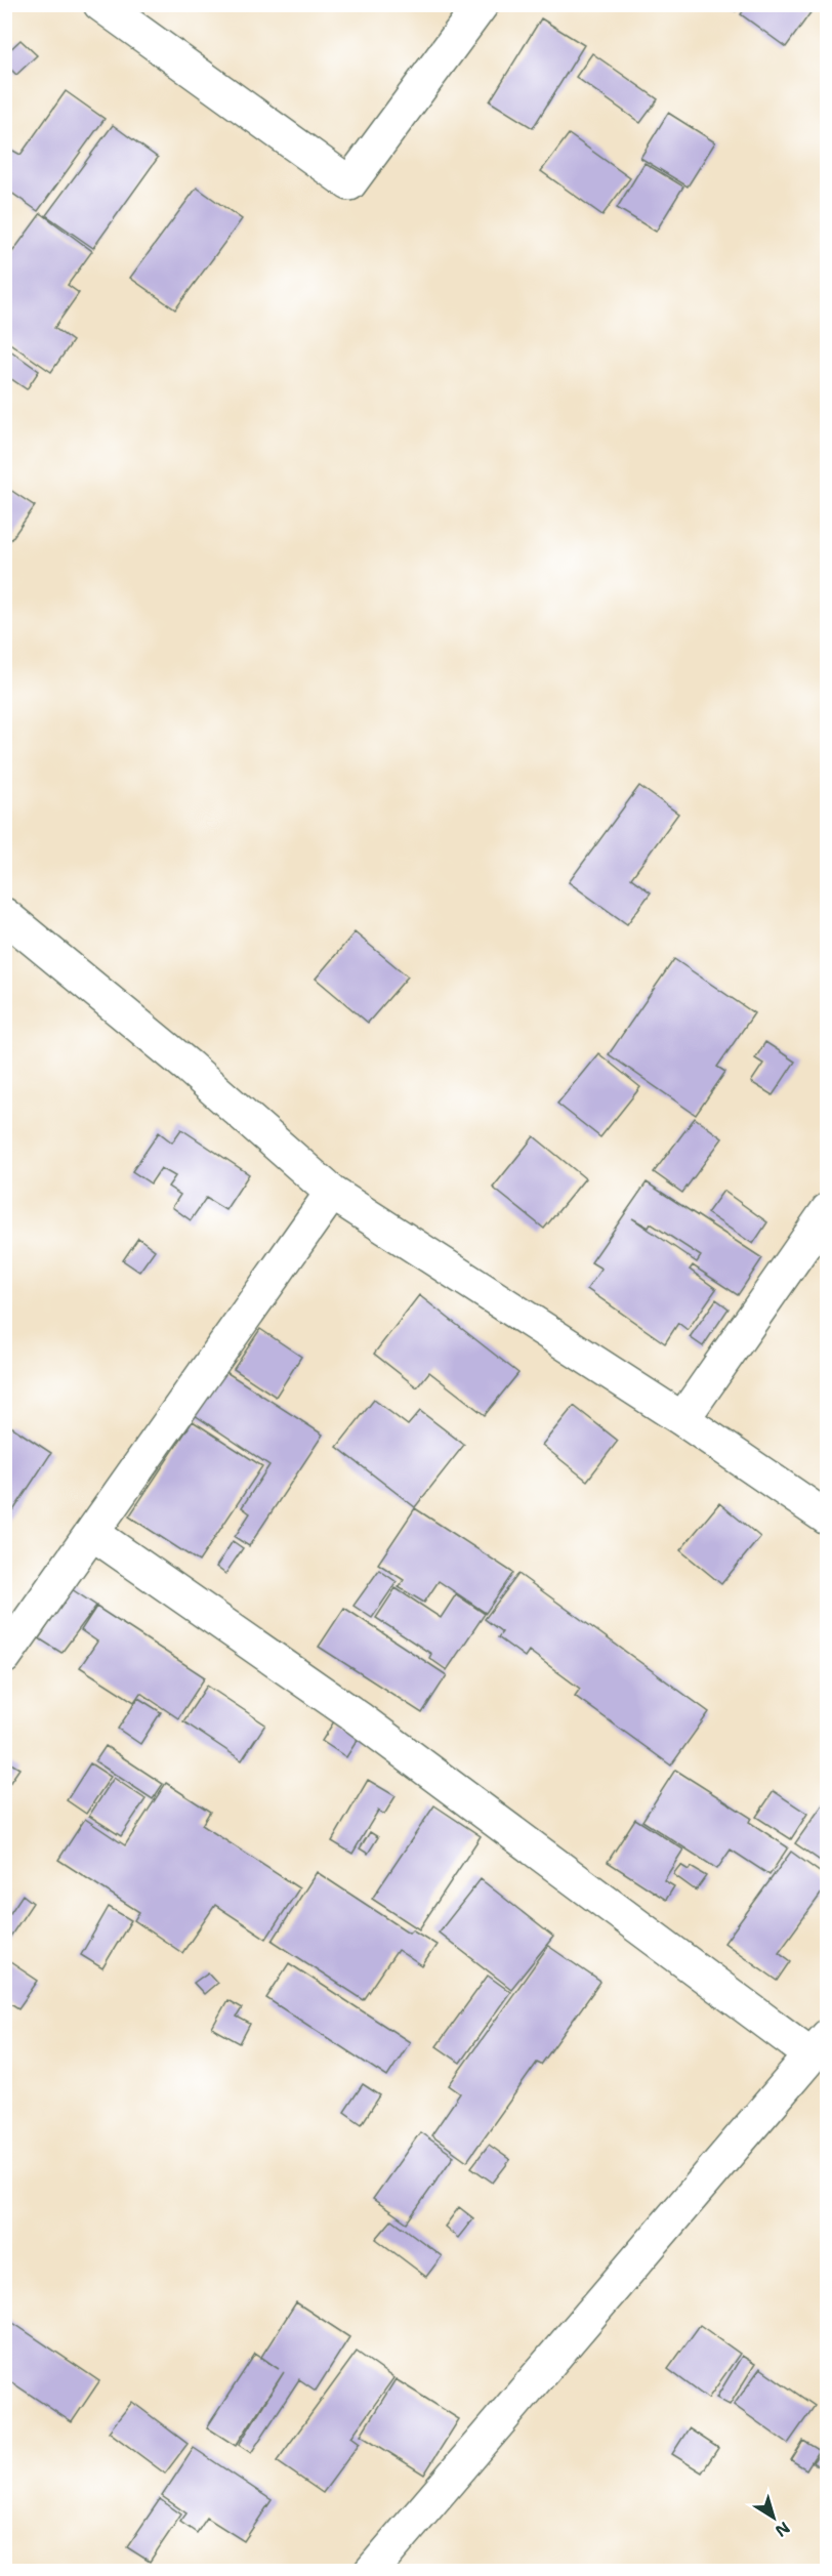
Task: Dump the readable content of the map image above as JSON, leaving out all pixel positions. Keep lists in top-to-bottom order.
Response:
{
  "north": "bottom right"
}
